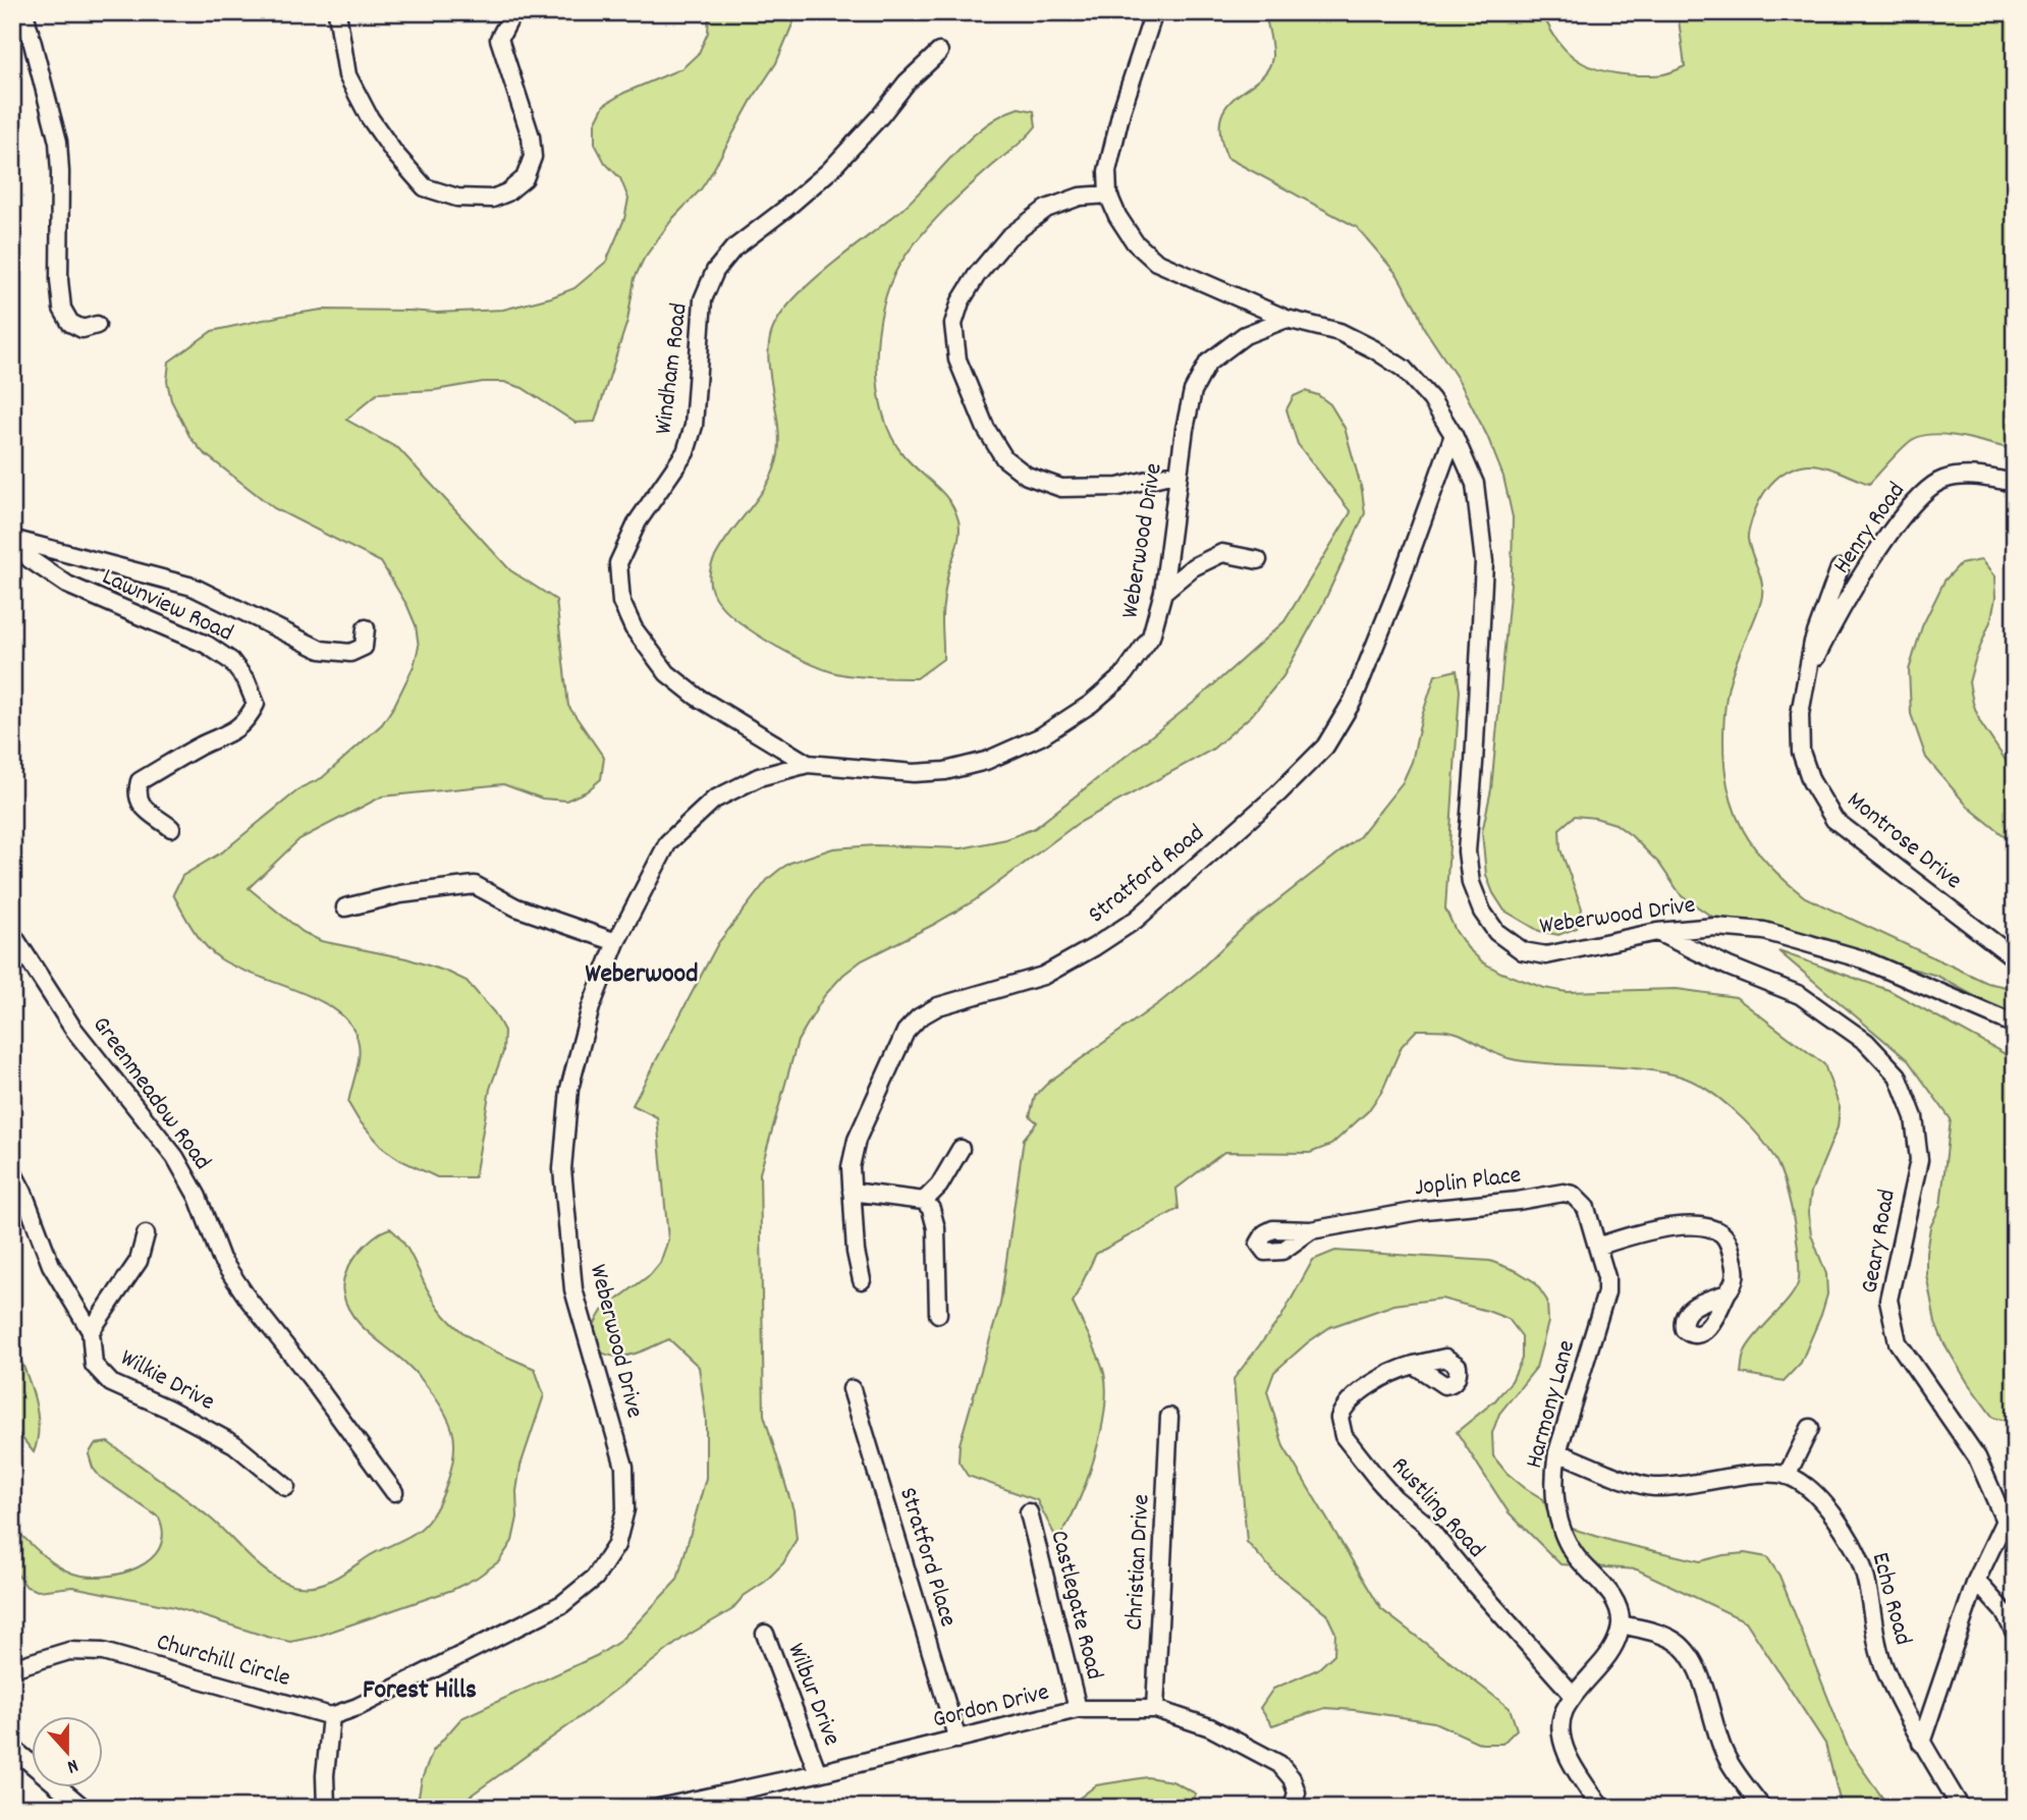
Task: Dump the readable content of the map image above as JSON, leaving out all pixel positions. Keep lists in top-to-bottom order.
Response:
{
  "streets": {
    "street": [
      "Windham Road",
      "Henry Road",
      "Weberwood Drive",
      "Lawnview Road",
      "Montrose Drive",
      "Stratford Road",
      "Greenmeadow Road",
      "Joplin Place",
      "Geary Road",
      "Wilkie Drive",
      "Harmony Lane",
      "Rustling Road",
      "Stratford Place",
      "Christian Drive",
      "Echo Road",
      "Castlegate Road",
      "Churchill Circle",
      "Wilbur Drive",
      "Gordon Drive"
    ]
  },
  "crossings": [
    ["Windham Road", "Weberwood Drive"],
    ["Henry Road", "Montrose Drive"],
    ["Weberwood Drive", "Stratford Road"],
    ["Weberwood Drive", "Geary Road"],
    ["Weberwood Drive", "Churchill Circle"],
    ["Joplin Place", "Harmony Lane"],
    ["Geary Road", "Echo Road"],
    ["Stratford Place", "Gordon Drive"],
    ["Christian Drive", "Gordon Drive"],
    ["Castlegate Road", "Gordon Drive"],
    ["Wilbur Drive", "Gordon Drive"]
  ],
  "districts": ["Weberwood", "Forest Hills"],
  "north": "bottom"
}
